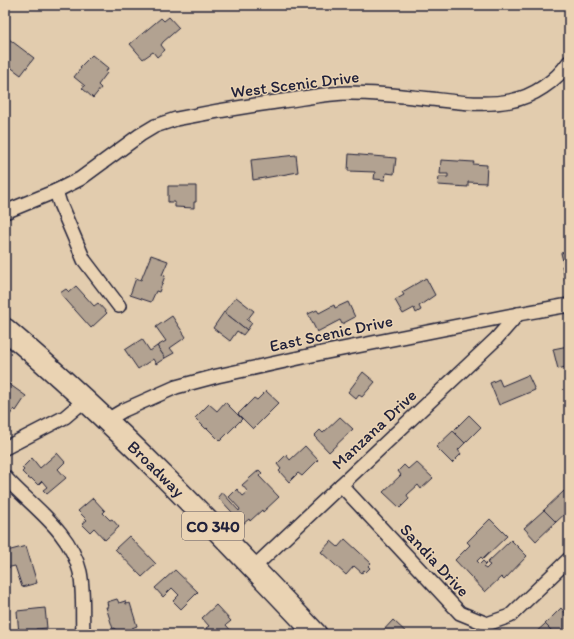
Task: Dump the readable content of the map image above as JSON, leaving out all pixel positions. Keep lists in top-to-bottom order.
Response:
{
  "streets": {
    "main road": ["Broadway", "CO 340"],
    "street": [
      "West Scenic Drive",
      "East Scenic Drive",
      "Manzana Drive",
      "Sandia Drive"
    ]
  },
  "crossings": [
    ["East Scenic Drive", "Manzana Drive"],
    ["East Scenic Drive", "Broadway"],
    ["Manzana Drive", "Broadway"],
    ["Manzana Drive", "Sandia Drive"]
  ]
}
